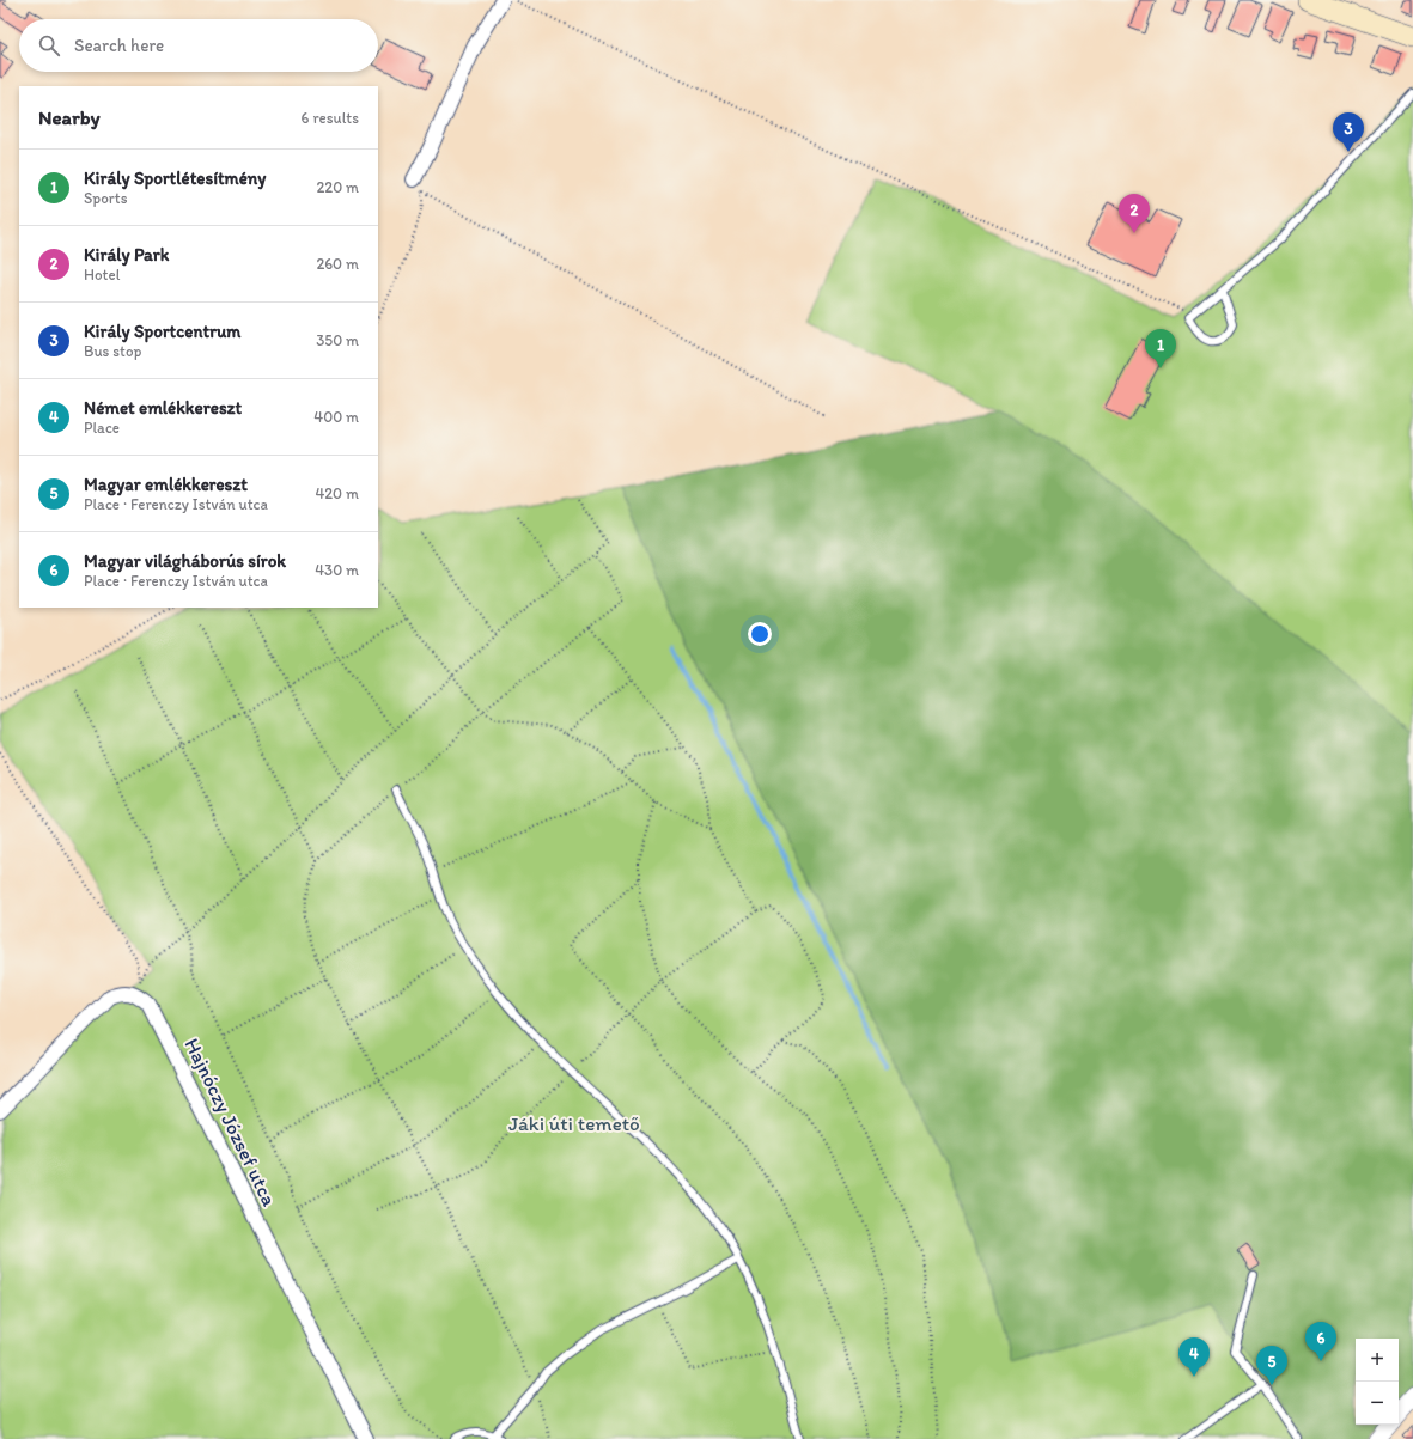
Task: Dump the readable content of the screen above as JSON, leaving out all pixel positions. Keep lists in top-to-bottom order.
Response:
{
  "streets": {
    "street": ["Hajnóczy József utca"]
  },
  "parks": ["Jáki úti temető"],
  "page": {
    "search": "Search here",
    "heading": ["Nearby", "6 results"],
    "pins": [
      "3",
      "2",
      "1",
      "6",
      "4",
      "5"
    ],
    "list": [
      {
        "mark": "1",
        "name": "Király Sportlétesítmény",
        "note": "Sports",
        "value": "220 m"
      },
      {
        "mark": "2",
        "name": "Király Park",
        "note": "Hotel",
        "value": "260 m"
      },
      {
        "mark": "3",
        "name": "Király Sportcentrum",
        "note": "Bus stop",
        "value": "350 m"
      },
      {
        "mark": "4",
        "name": "Német emlékkereszt",
        "note": "Place",
        "value": "400 m"
      },
      {
        "mark": "5",
        "name": "Magyar emlékkereszt",
        "note": "Place · Ferenczy István utca",
        "value": "420 m"
      },
      {
        "mark": "6",
        "name": "Magyar világháborús sírok",
        "note": "Place · Ferenczy István utca",
        "value": "430 m"
      }
    ],
    "map_buttons": ["+", "−"]
  }
}
